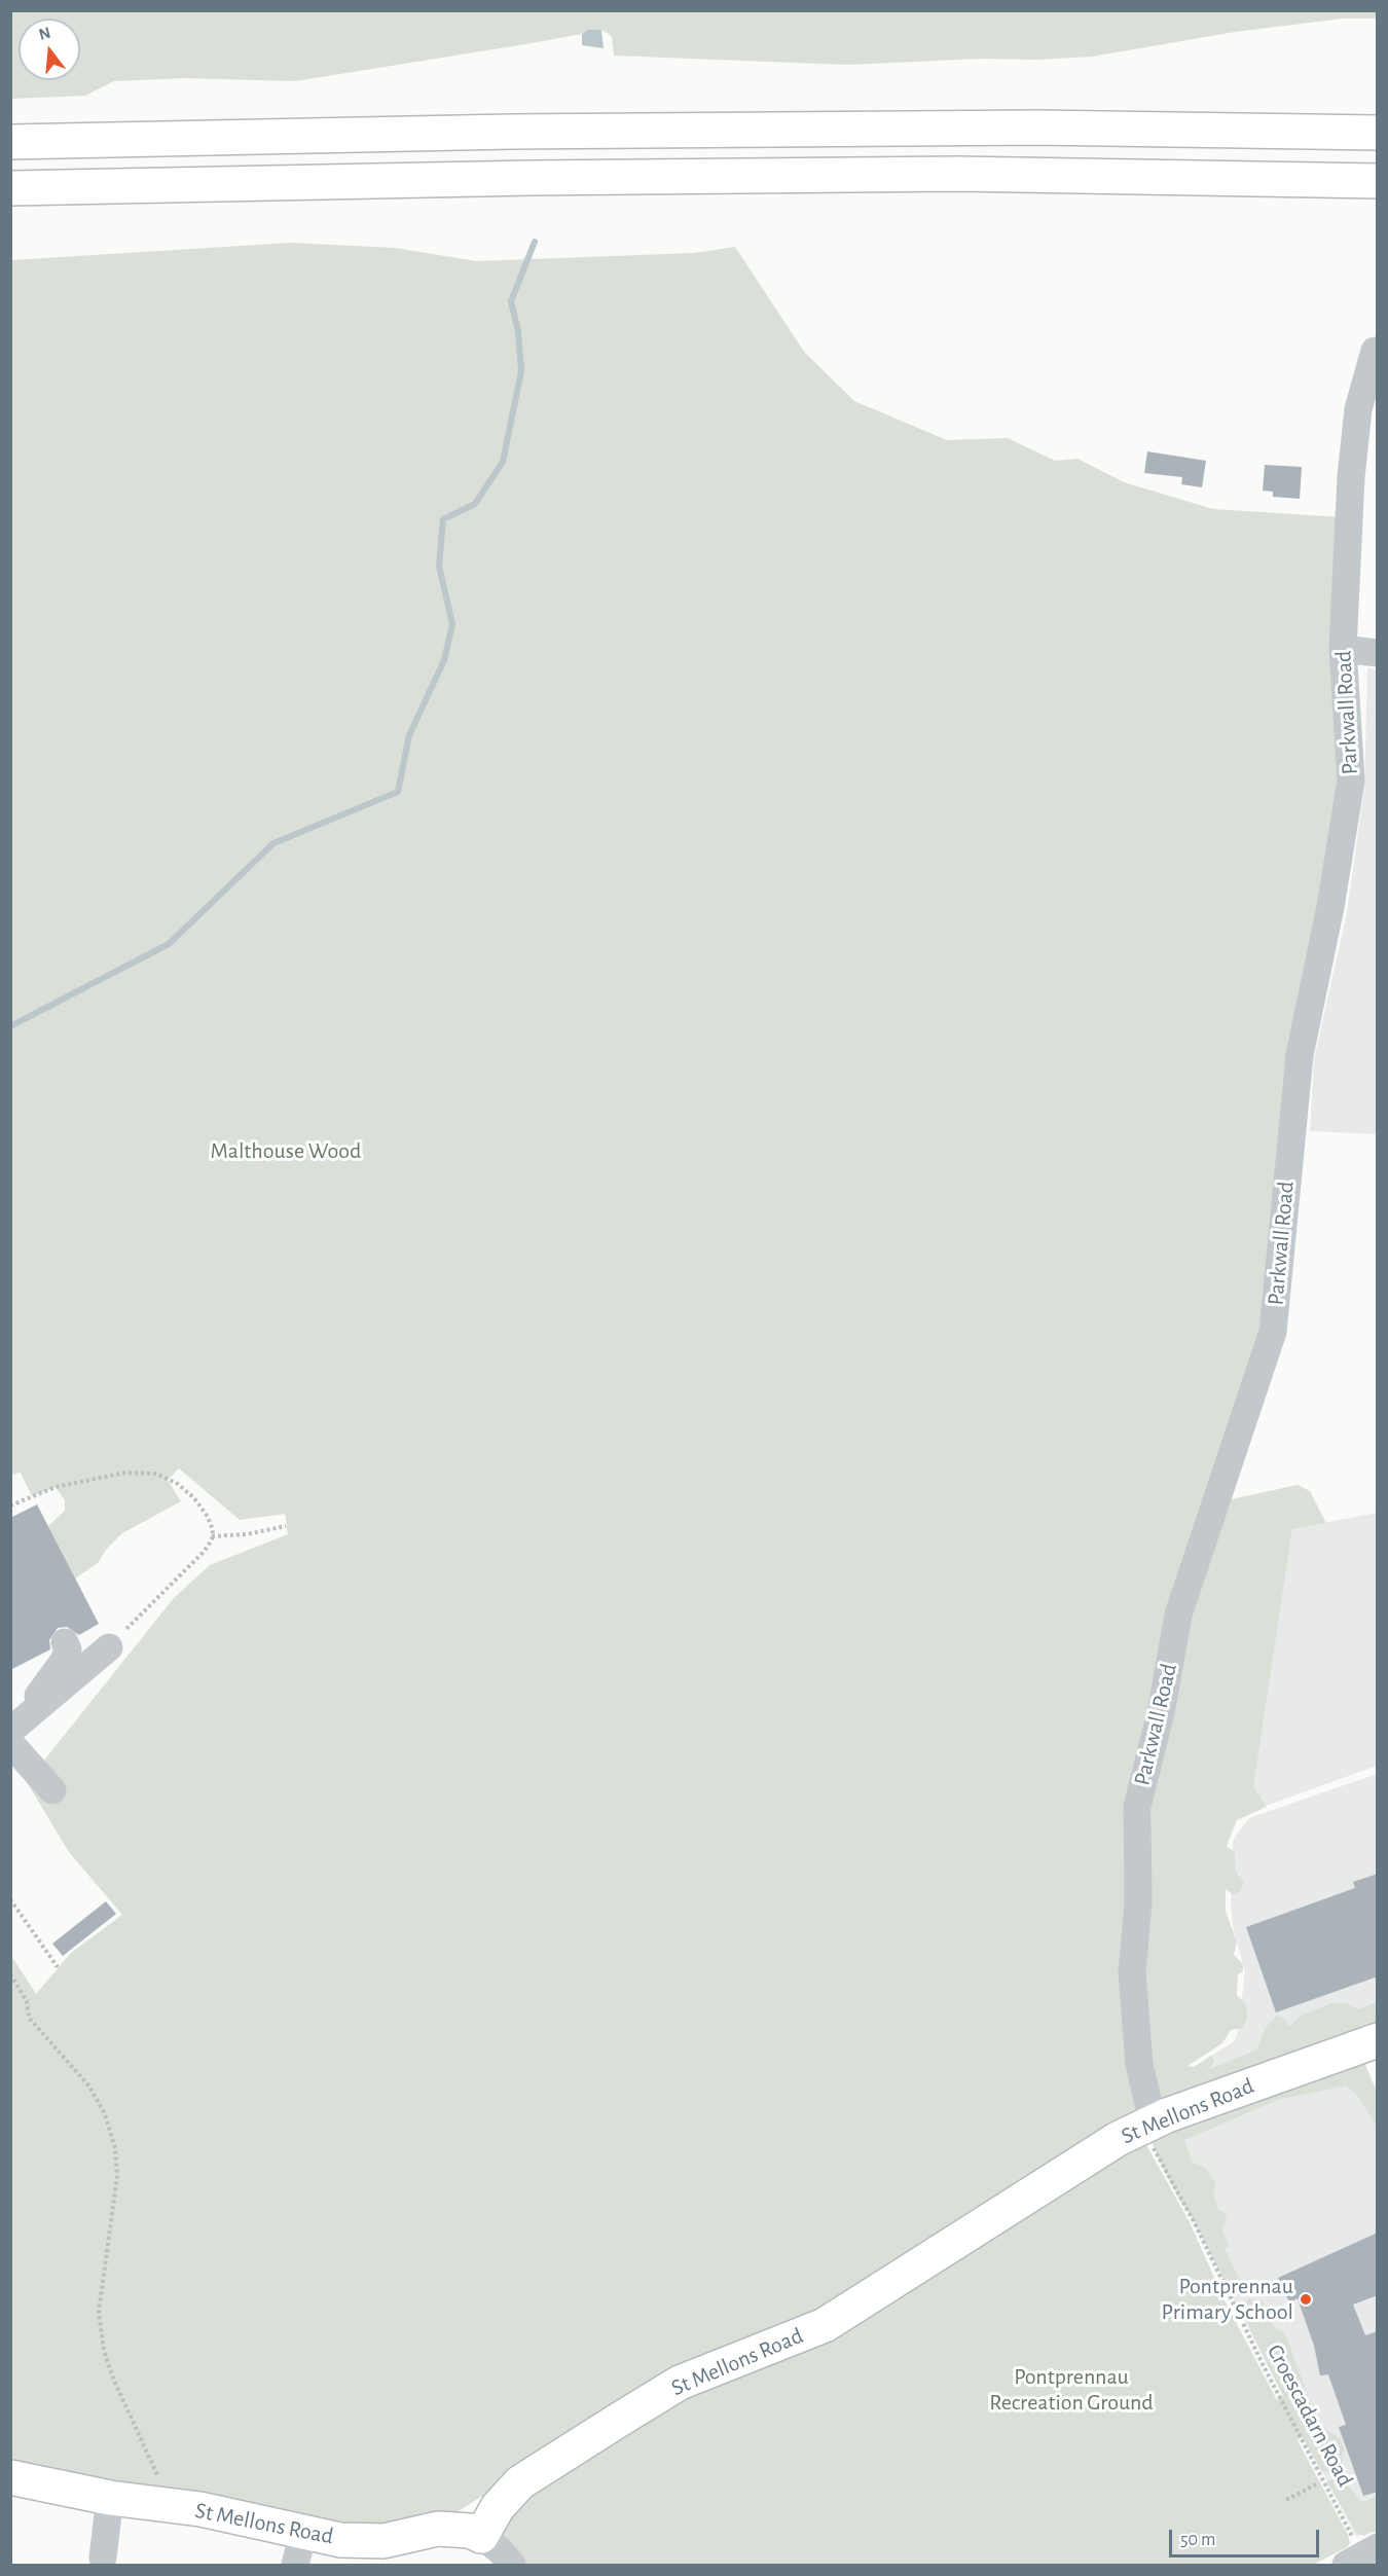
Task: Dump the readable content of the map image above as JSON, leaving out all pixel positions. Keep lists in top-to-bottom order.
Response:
{
  "streets": {
    "main road": ["St Mellons Road"],
    "street": ["Parkwall Road"],
    "path": ["Croescadarn Road"]
  },
  "crossings": [
    ["Parkwall Road", "St Mellons Road"],
    ["Parkwall Road", "Croescadarn Road"],
    ["St Mellons Road", "Croescadarn Road"]
  ],
  "parks": ["Malthouse Wood", "Pontprennau Recreation Ground"],
  "places": ["Pontprennau Primary School"],
  "scale_bar": "50 m",
  "north": "top"
}
